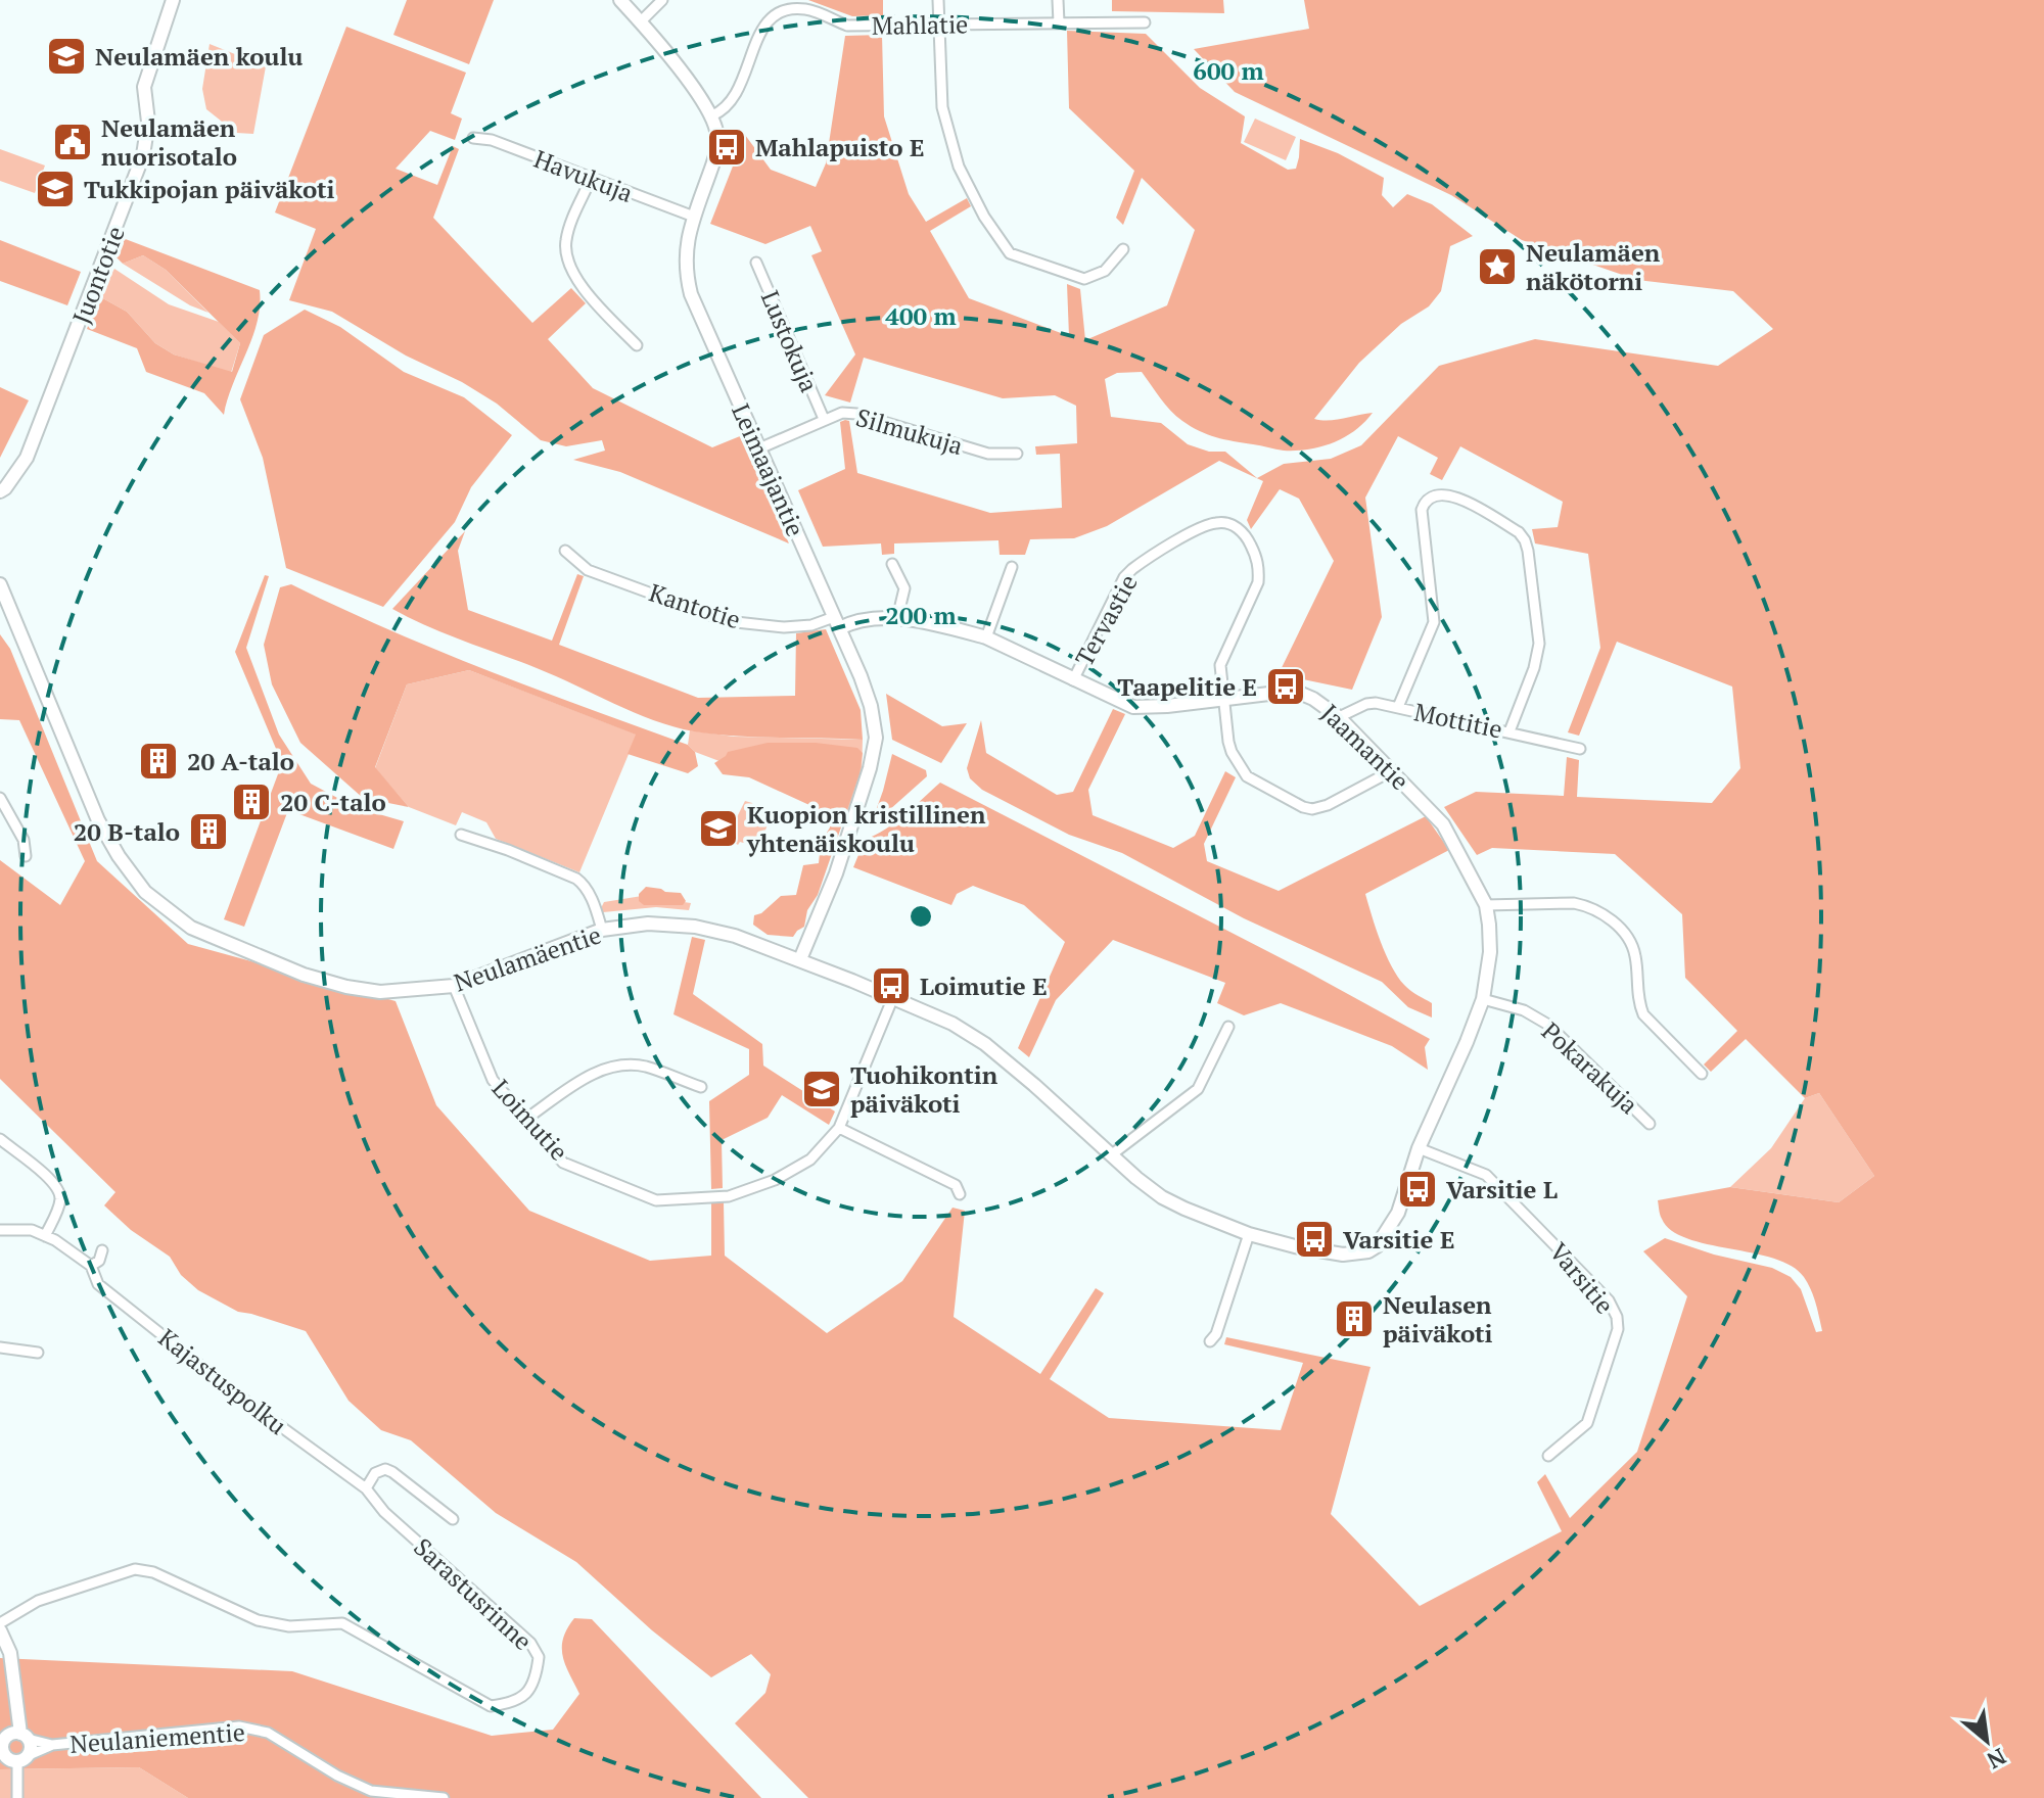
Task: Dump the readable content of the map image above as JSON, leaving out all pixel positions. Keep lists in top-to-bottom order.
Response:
{
  "streets": {
    "street": [
      "Mahlatie",
      "Havukuja",
      "Juontotie",
      "Lustokuja",
      "Silmukuja",
      "Leimaajantie",
      "Kantotie",
      "Tervastie",
      "Mottitie",
      "Jaamantie",
      "Neulamäentie",
      "Pokarakuja",
      "Loimutie",
      "Varsitie",
      "Kajastuspolku",
      "Sarastusrinne",
      "Neulaniementie"
    ]
  },
  "crossings": [
    ["Mahlatie", "Leimaajantie"],
    ["Havukuja", "Leimaajantie"],
    ["Lustokuja", "Silmukuja"],
    ["Silmukuja", "Leimaajantie"],
    ["Leimaajantie", "Kantotie"],
    ["Leimaajantie", "Jaamantie"],
    ["Leimaajantie", "Neulamäentie"],
    ["Kantotie", "Jaamantie"],
    ["Tervastie", "Jaamantie"],
    ["Mottitie", "Jaamantie"],
    ["Jaamantie", "Neulamäentie"],
    ["Jaamantie", "Pokarakuja"],
    ["Jaamantie", "Varsitie"],
    ["Neulamäentie", "Loimutie"],
    ["Kajastuspolku", "Sarastusrinne"]
  ],
  "places": {
    "school or university": [
      "Neulamäen koulu",
      "Tukkipojan päiväkoti",
      "Kuopion kristillinen yhtenäiskoulu",
      "Tuohikontin päiväkoti"
    ],
    "public building": ["Neulamäen nuorisotalo"],
    "bus stop": [
      "Mahlapuisto E",
      "Taapelitie E",
      "Loimutie E",
      "Varsitie L",
      "Varsitie E"
    ],
    "place": ["Neulamäen näkötorni"],
    "building": [
      "20 A-talo",
      "20 C-talo",
      "20 B-talo",
      "Neulasen päiväkoti"
    ]
  },
  "north": "bottom right",
  "rings": ["600 m", "400 m", "200 m"]
}
